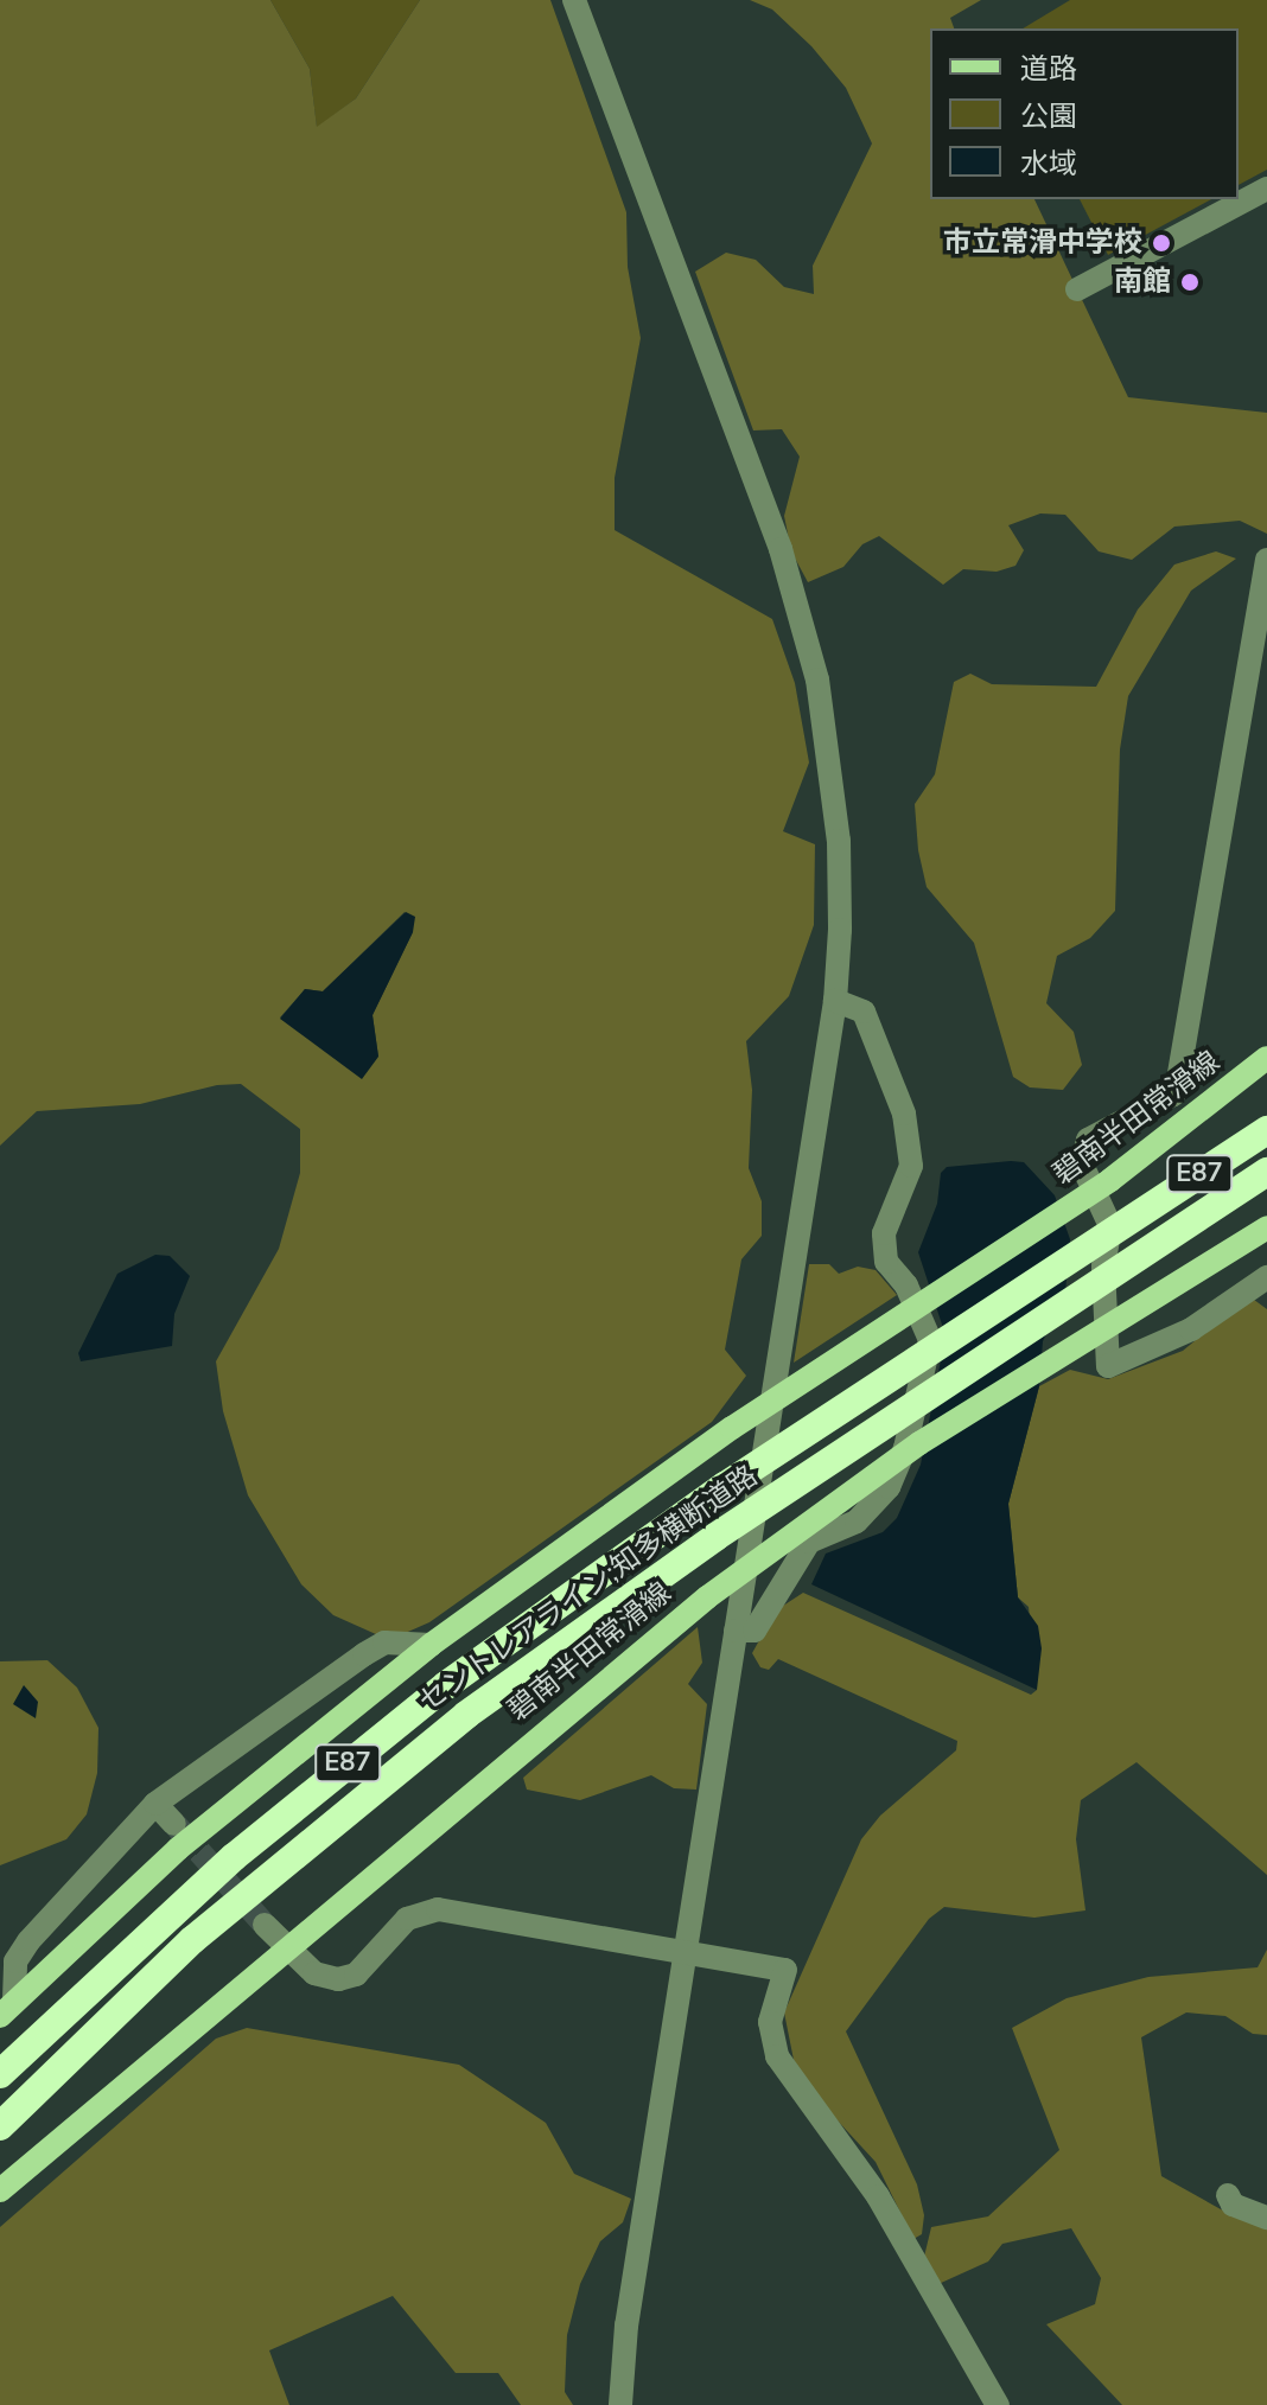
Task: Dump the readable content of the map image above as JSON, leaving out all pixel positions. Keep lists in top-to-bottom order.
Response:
{
  "streets": {
    "highway": ["E87", "セントレアライン;知多横断道路"],
    "main road": ["碧南半田常滑線"]
  },
  "places": ["市立常滑中学校", "南館"],
  "legend": ["道路", "公園", "水域"]
}
